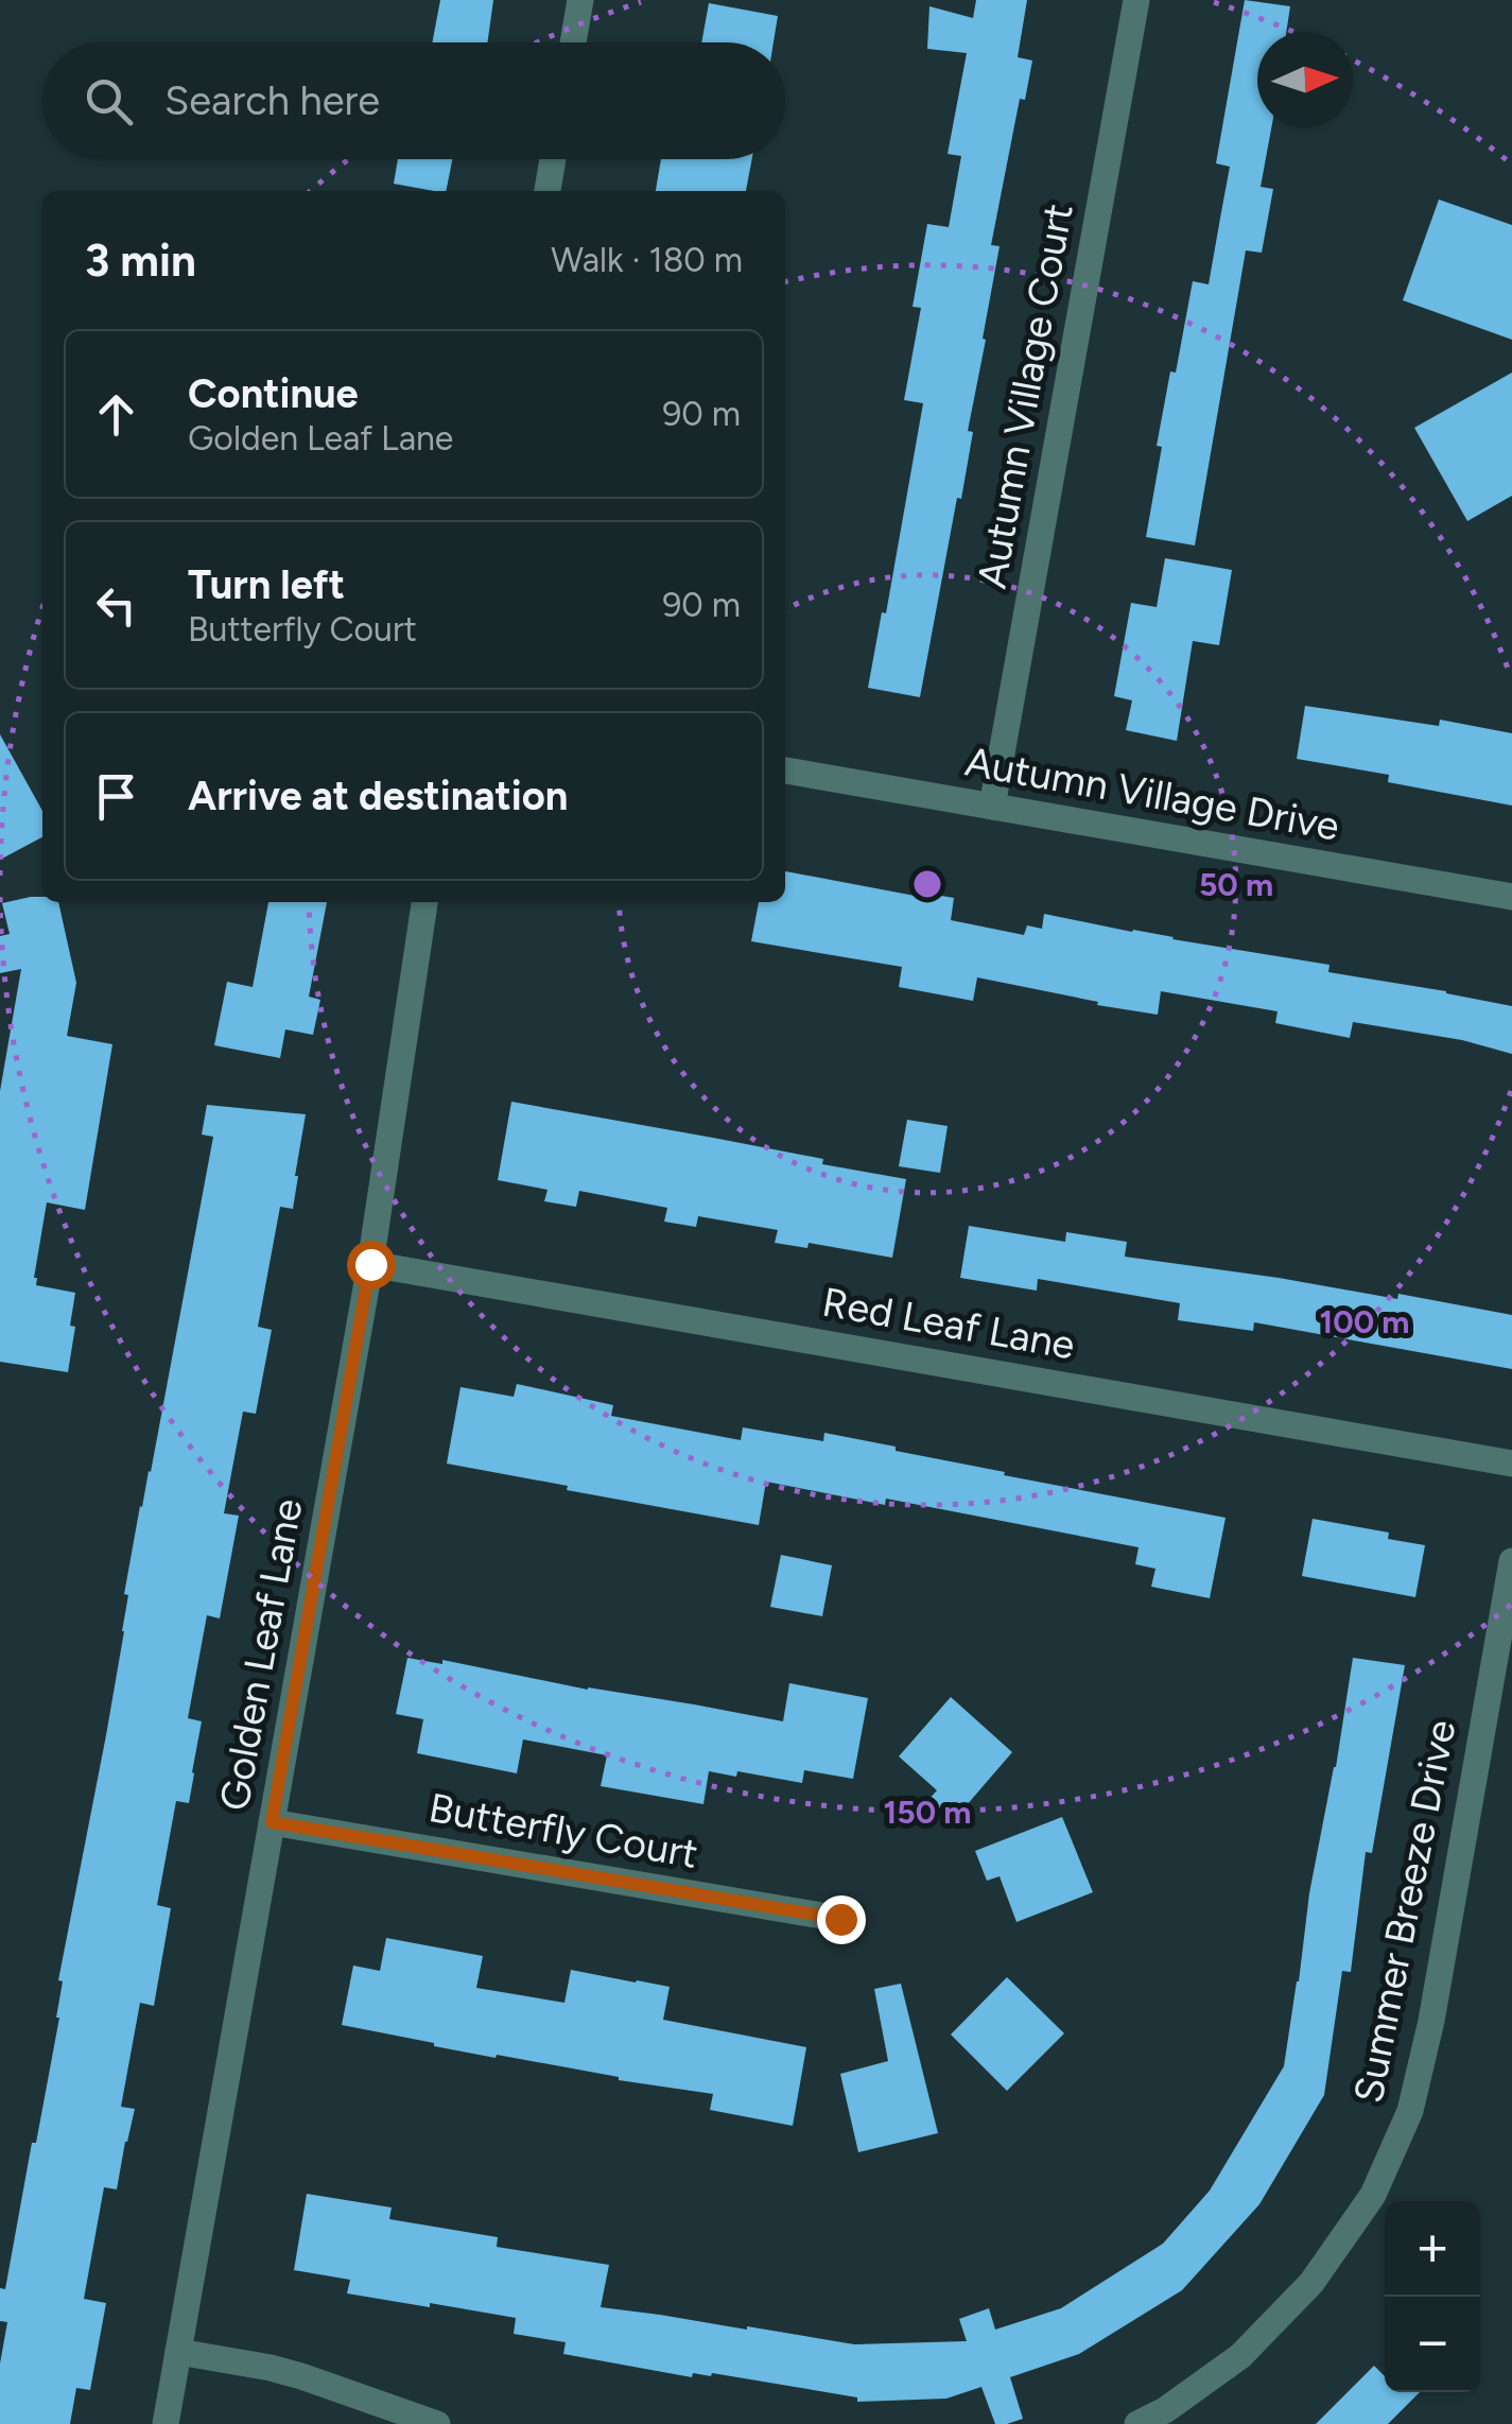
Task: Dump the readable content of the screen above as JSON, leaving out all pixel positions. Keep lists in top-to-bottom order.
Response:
{
  "streets": {
    "street": [
      "Autumn Village Court",
      "Autumn Village Drive",
      "Red Leaf Lane",
      "Golden Leaf Lane",
      "Butterfly Court",
      "Summer Breeze Drive"
    ]
  },
  "crossings": [
    ["Autumn Village Court", "Autumn Village Drive"],
    ["Red Leaf Lane", "Golden Leaf Lane"],
    ["Golden Leaf Lane", "Butterfly Court"]
  ],
  "north": "right",
  "page": {
    "search": "Search here",
    "heading": ["3 min", "Walk · 180 m"],
    "list": [
      ["Continue", "Golden Leaf Lane", "90 m"],
      ["Turn left", "Butterfly Court", "90 m"],
      "Arrive at destination"
    ],
    "map_buttons": ["+", "−"]
  },
  "rings": ["50 m", "100 m", "150 m"]
}
